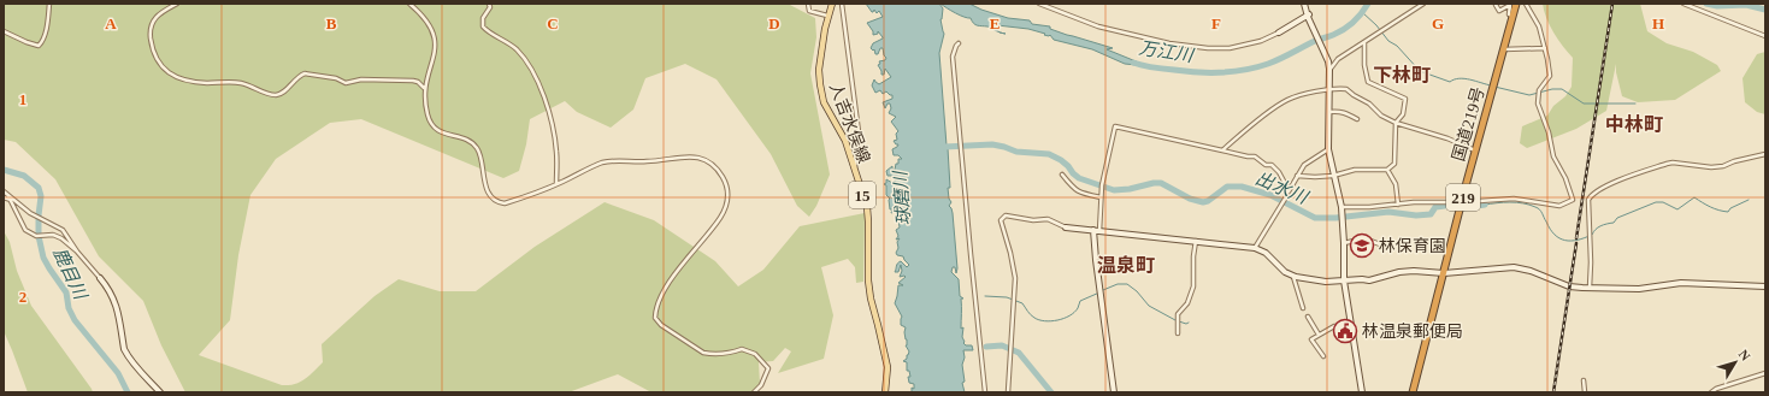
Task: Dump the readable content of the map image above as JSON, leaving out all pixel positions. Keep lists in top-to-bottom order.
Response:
{
  "streets": {
    "highway": ["国道219号", "219"],
    "main road": ["人吉水俣線", "15"]
  },
  "districts": ["下林町", "中林町", "温泉町"],
  "water": [
    "万江川",
    "出水川",
    "球磨川",
    "鹿目川"
  ],
  "places": {
    "school or university": ["林保育園"],
    "public building": ["林温泉郵便局"]
  },
  "north": "top right",
  "grid": {
    "columns": [
      "A",
      "B",
      "C",
      "D",
      "E",
      "F",
      "G",
      "H"
    ],
    "rows": ["1", "2"]
  }
}
